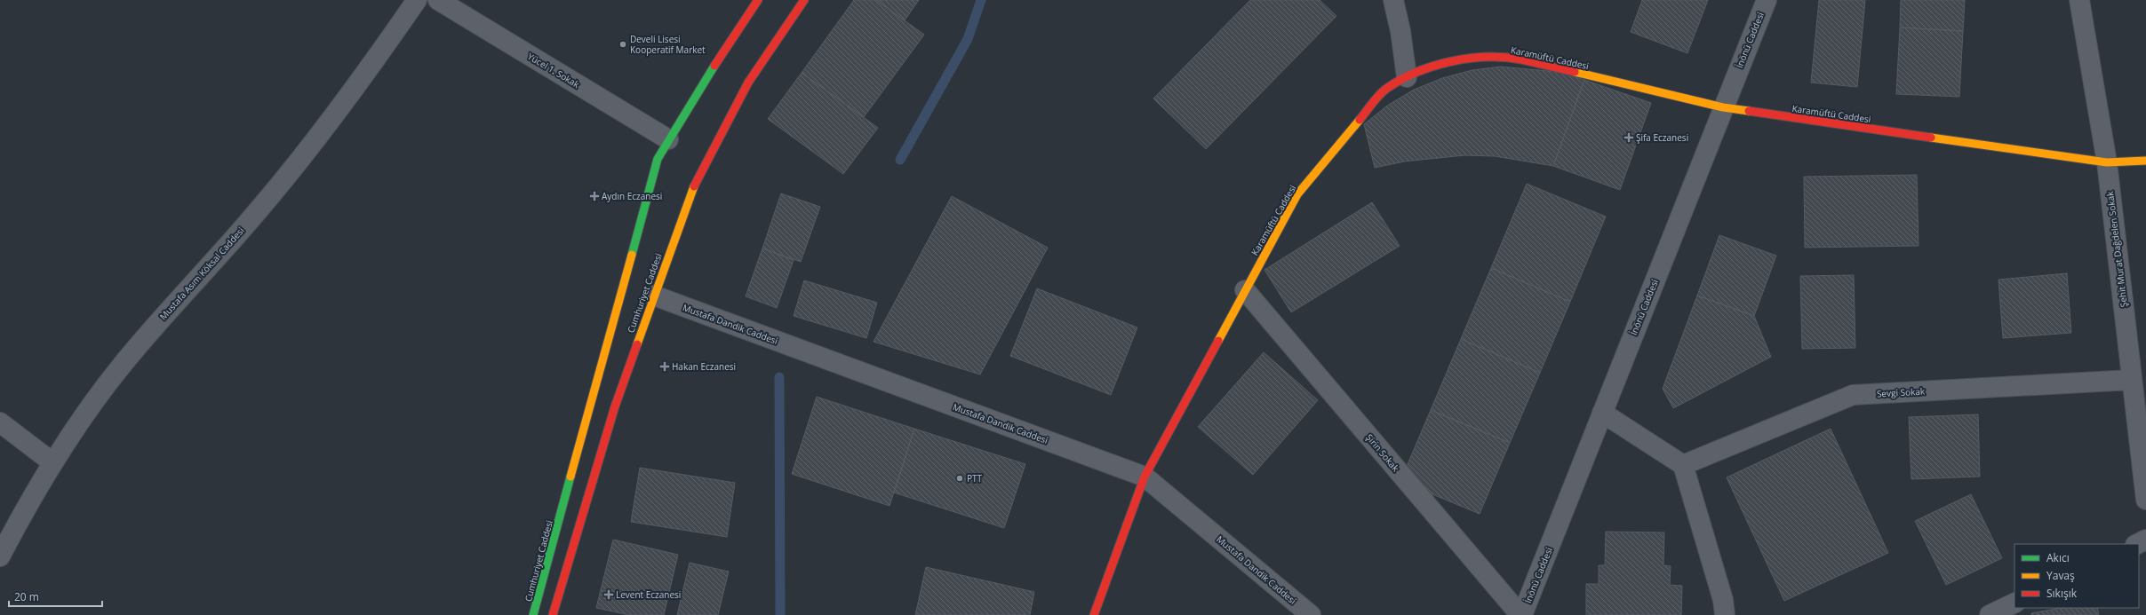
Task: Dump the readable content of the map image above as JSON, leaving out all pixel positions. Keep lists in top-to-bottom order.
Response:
{
  "streets": {
    "street": [
      "İnönü Caddesi",
      "Karamüftü Caddesi",
      "Yücel 1. Sokak",
      "Şehit Murat Dağdelen Sokak",
      "Mustafa Asım Köksal Caddesi",
      "Cumhuriyet Caddesi",
      "Mustafa Dandik Caddesi",
      "Sevgi Sokak",
      "Şirin Sokak"
    ]
  },
  "crossings": [
    ["İnönü Caddesi", "Karamüftü Caddesi"],
    ["İnönü Caddesi", "Şirin Sokak"],
    ["Karamüftü Caddesi", "Şehit Murat Dağdelen Sokak"],
    ["Karamüftü Caddesi", "Mustafa Dandik Caddesi"],
    ["Karamüftü Caddesi", "Şirin Sokak"],
    ["Yücel 1. Sokak", "Cumhuriyet Caddesi"],
    ["Şehit Murat Dağdelen Sokak", "Sevgi Sokak"],
    ["Cumhuriyet Caddesi", "Mustafa Dandik Caddesi"]
  ],
  "places": {
    "other": ["Develi Lisesi Kooperatif Market", "PTT"],
    "health": [
      "Şifa Eczanesi",
      "Aydın Eczanesi",
      "Hakan Eczanesi",
      "Levent Eczanesi"
    ]
  },
  "legend": ["Akıcı", "Yavaş", "Sıkışık"],
  "scale_bar": "20 m"
}
